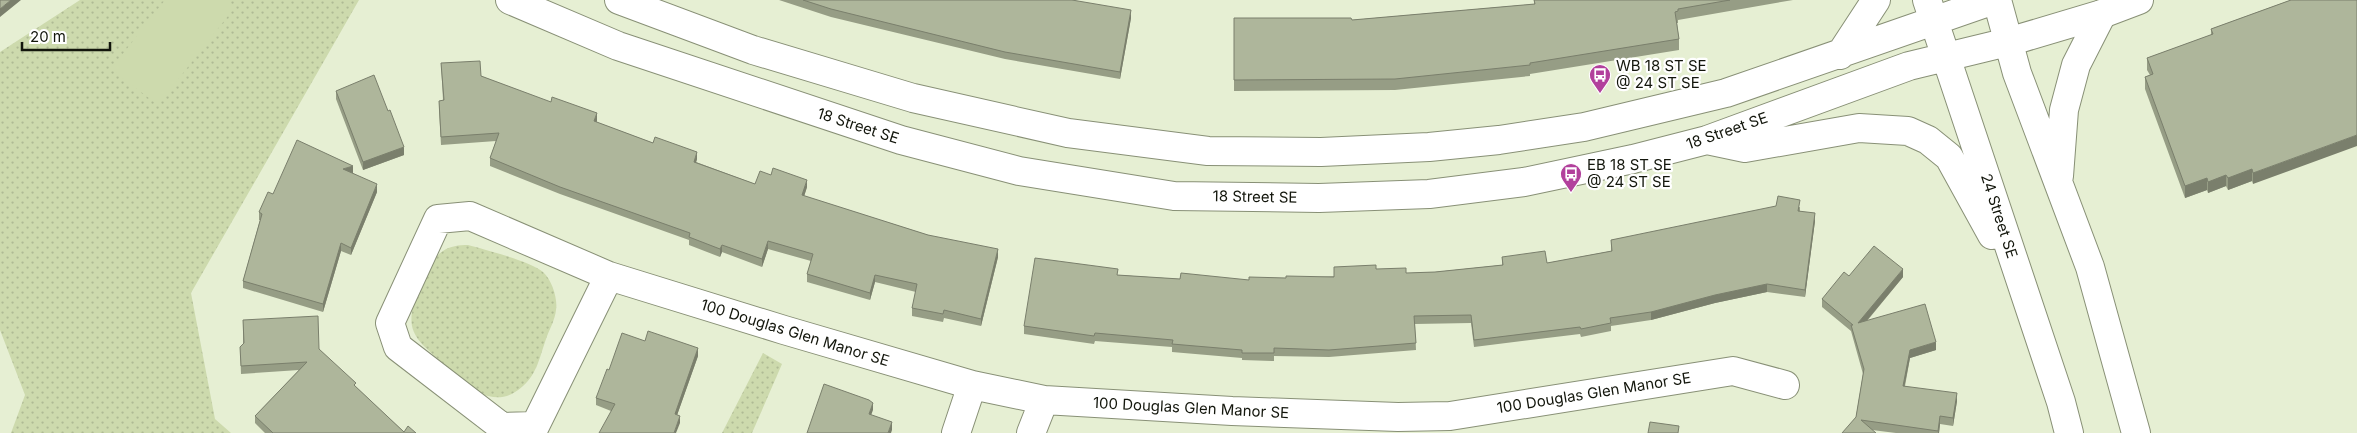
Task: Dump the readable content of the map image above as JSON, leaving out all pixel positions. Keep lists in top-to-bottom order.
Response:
{
  "streets": {
    "main road": ["18 Street SE", "24 Street SE", "100 Douglas Glen Manor SE"]
  },
  "crossings": [
    ["18 Street SE", "24 Street SE"]
  ],
  "places": {
    "bus stop": ["WB 18 ST SE @ 24 ST SE", "EB 18 ST SE @ 24 ST SE"]
  },
  "scale_bar": "20 m"
}
